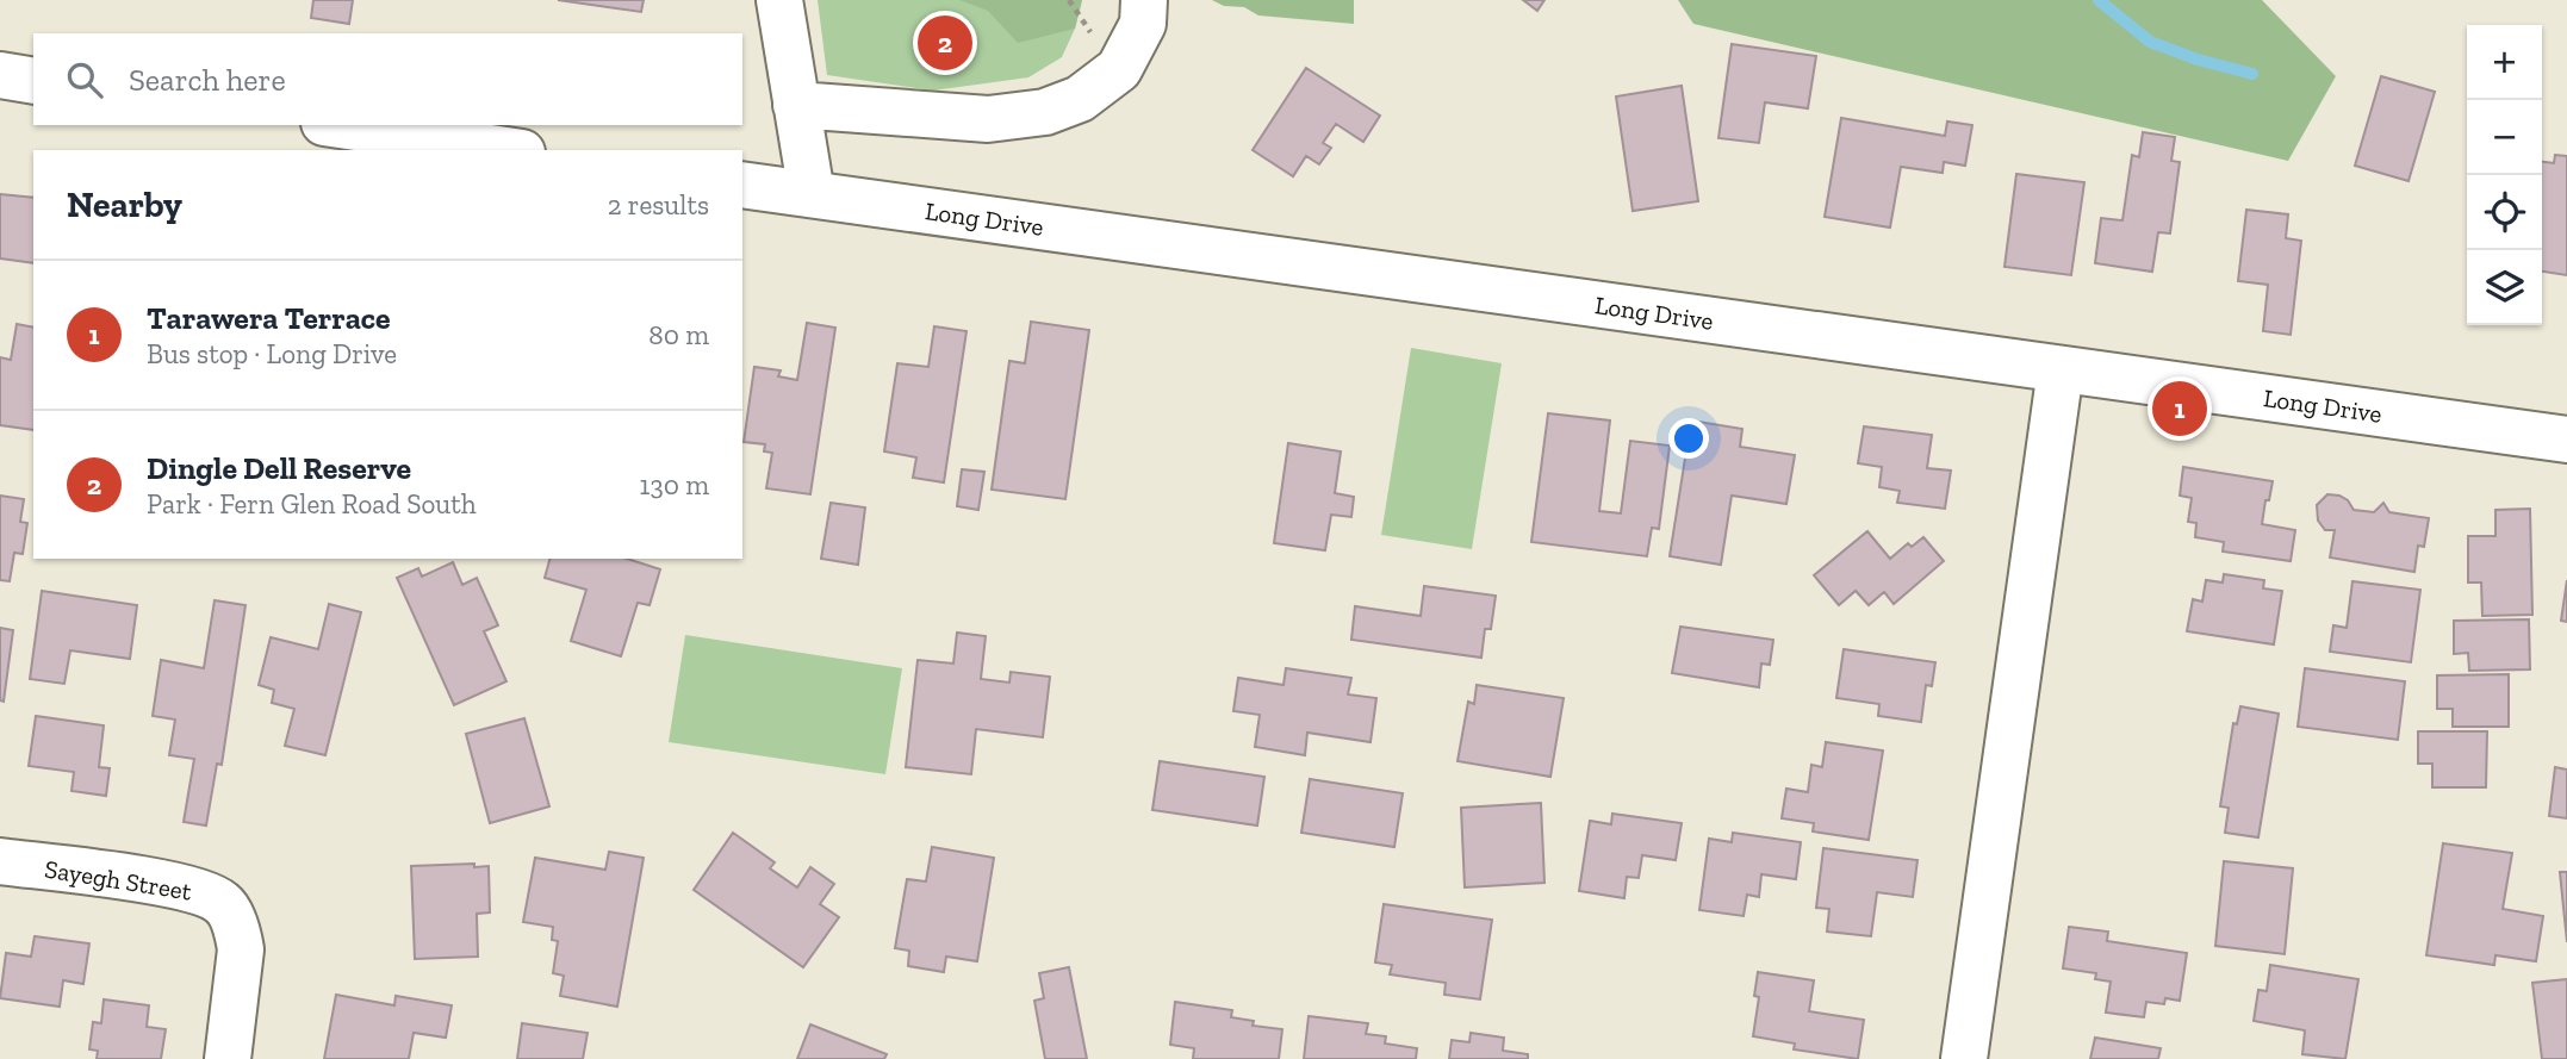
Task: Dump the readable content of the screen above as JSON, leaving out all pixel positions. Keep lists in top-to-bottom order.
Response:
{
  "streets": {
    "street": ["Long Drive", "Sayegh Street"]
  },
  "page": {
    "pins": ["2", "1"],
    "map_buttons": ["+", "−"],
    "search": "Search here",
    "heading": ["Nearby", "2 results"],
    "list": [
      {
        "mark": "1",
        "name": "Tarawera Terrace",
        "note": "Bus stop · Long Drive",
        "value": "80 m"
      },
      {
        "mark": "2",
        "name": "Dingle Dell Reserve",
        "note": "Park · Fern Glen Road South",
        "value": "130 m"
      }
    ]
  }
}
